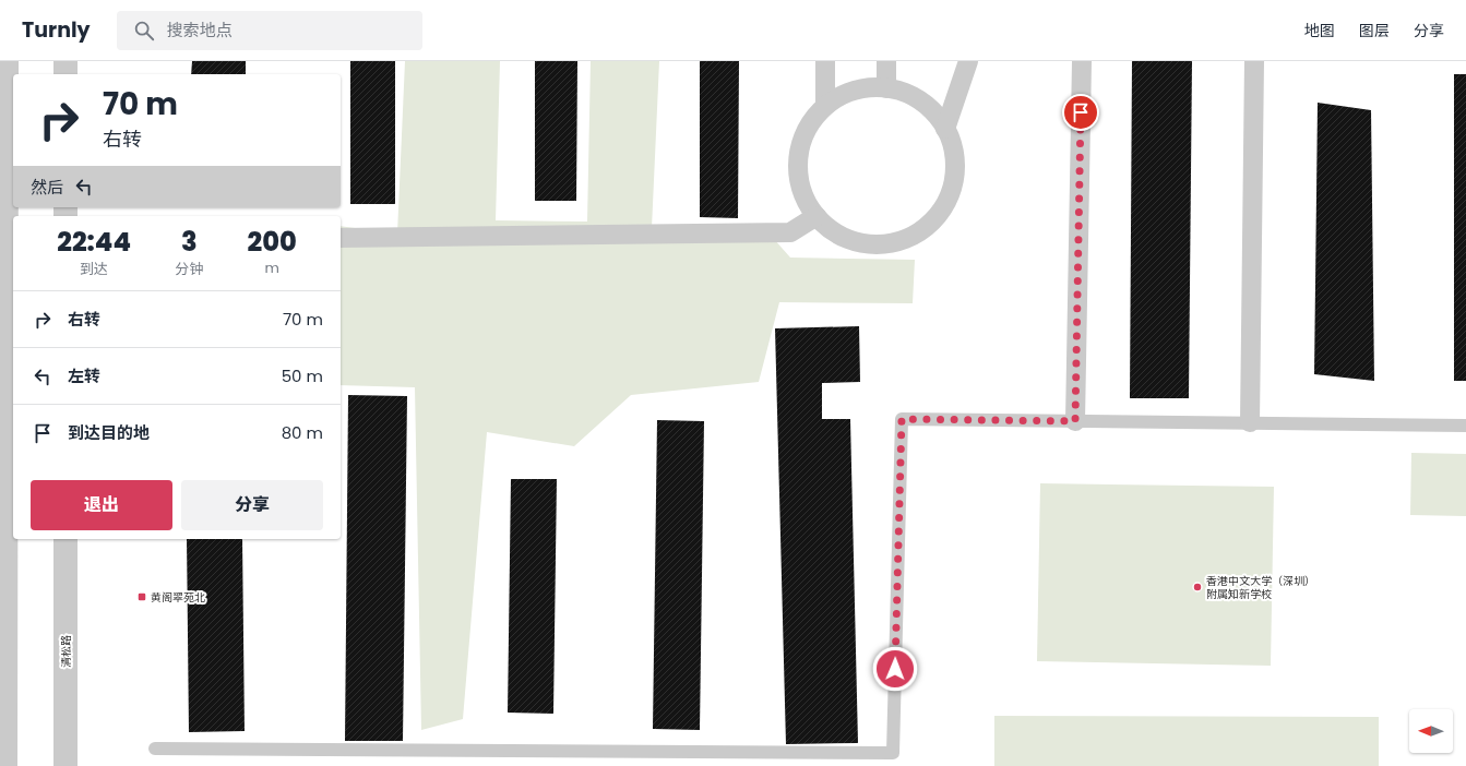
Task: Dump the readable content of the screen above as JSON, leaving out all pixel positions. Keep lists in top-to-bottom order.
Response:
{
  "streets": {
    "street": ["清松路"]
  },
  "places": {
    "other": ["香港中文大学（深圳） 附属知新学校"],
    "transit": ["黄阁翠苑北"]
  },
  "north": "left",
  "page": {
    "header": "Turnly",
    "search": "搜索地点",
    "nav": ["地图", "图层", "分享"],
    "turn": ["70 m", "右转"],
    "then": "然后",
    "eta": [
      "22:44",
      "到达",
      "3",
      "分钟",
      "200",
      "m"
    ],
    "list": [
      {
        "name": "右转",
        "value": "70 m"
      },
      {
        "name": "左转",
        "value": "50 m"
      },
      {
        "name": "到达目的地",
        "value": "80 m"
      }
    ],
    "buttons": ["退出", "分享"]
  }
}
